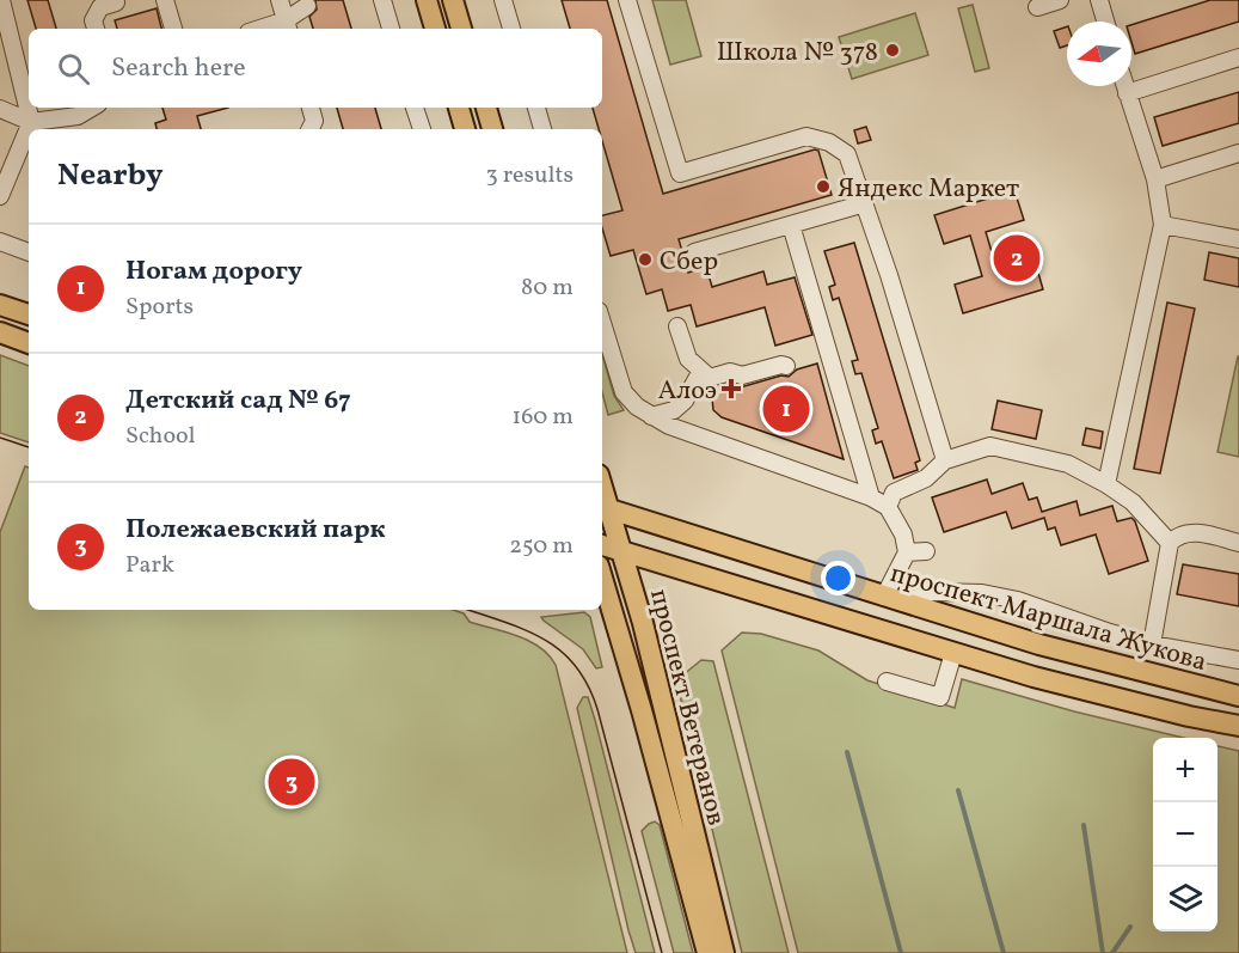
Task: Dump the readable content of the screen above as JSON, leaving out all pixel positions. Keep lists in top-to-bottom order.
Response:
{
  "streets": {
    "main road": ["проспект Маршала Жукова", "проспект Ветеранов"]
  },
  "crossings": [
    ["проспект Маршала Жукова", "проспект Ветеранов"]
  ],
  "places": {
    "other": ["Школа № 378", "Яндекс Маркет", "Сбер"],
    "health": ["Алоэ"]
  },
  "north": "left",
  "page": {
    "search": "Search here",
    "heading": ["Nearby", "3 results"],
    "list": [
      {
        "mark": "1",
        "name": "Ногам дорогу",
        "note": "Sports",
        "value": "80 m"
      },
      {
        "mark": "2",
        "name": "Детский сад № 67",
        "note": "School",
        "value": "160 m"
      },
      {
        "mark": "3",
        "name": "Полежаевский парк",
        "note": "Park",
        "value": "250 m"
      }
    ],
    "pins": ["2", "1", "3"],
    "map_buttons": ["+", "−"]
  }
}
